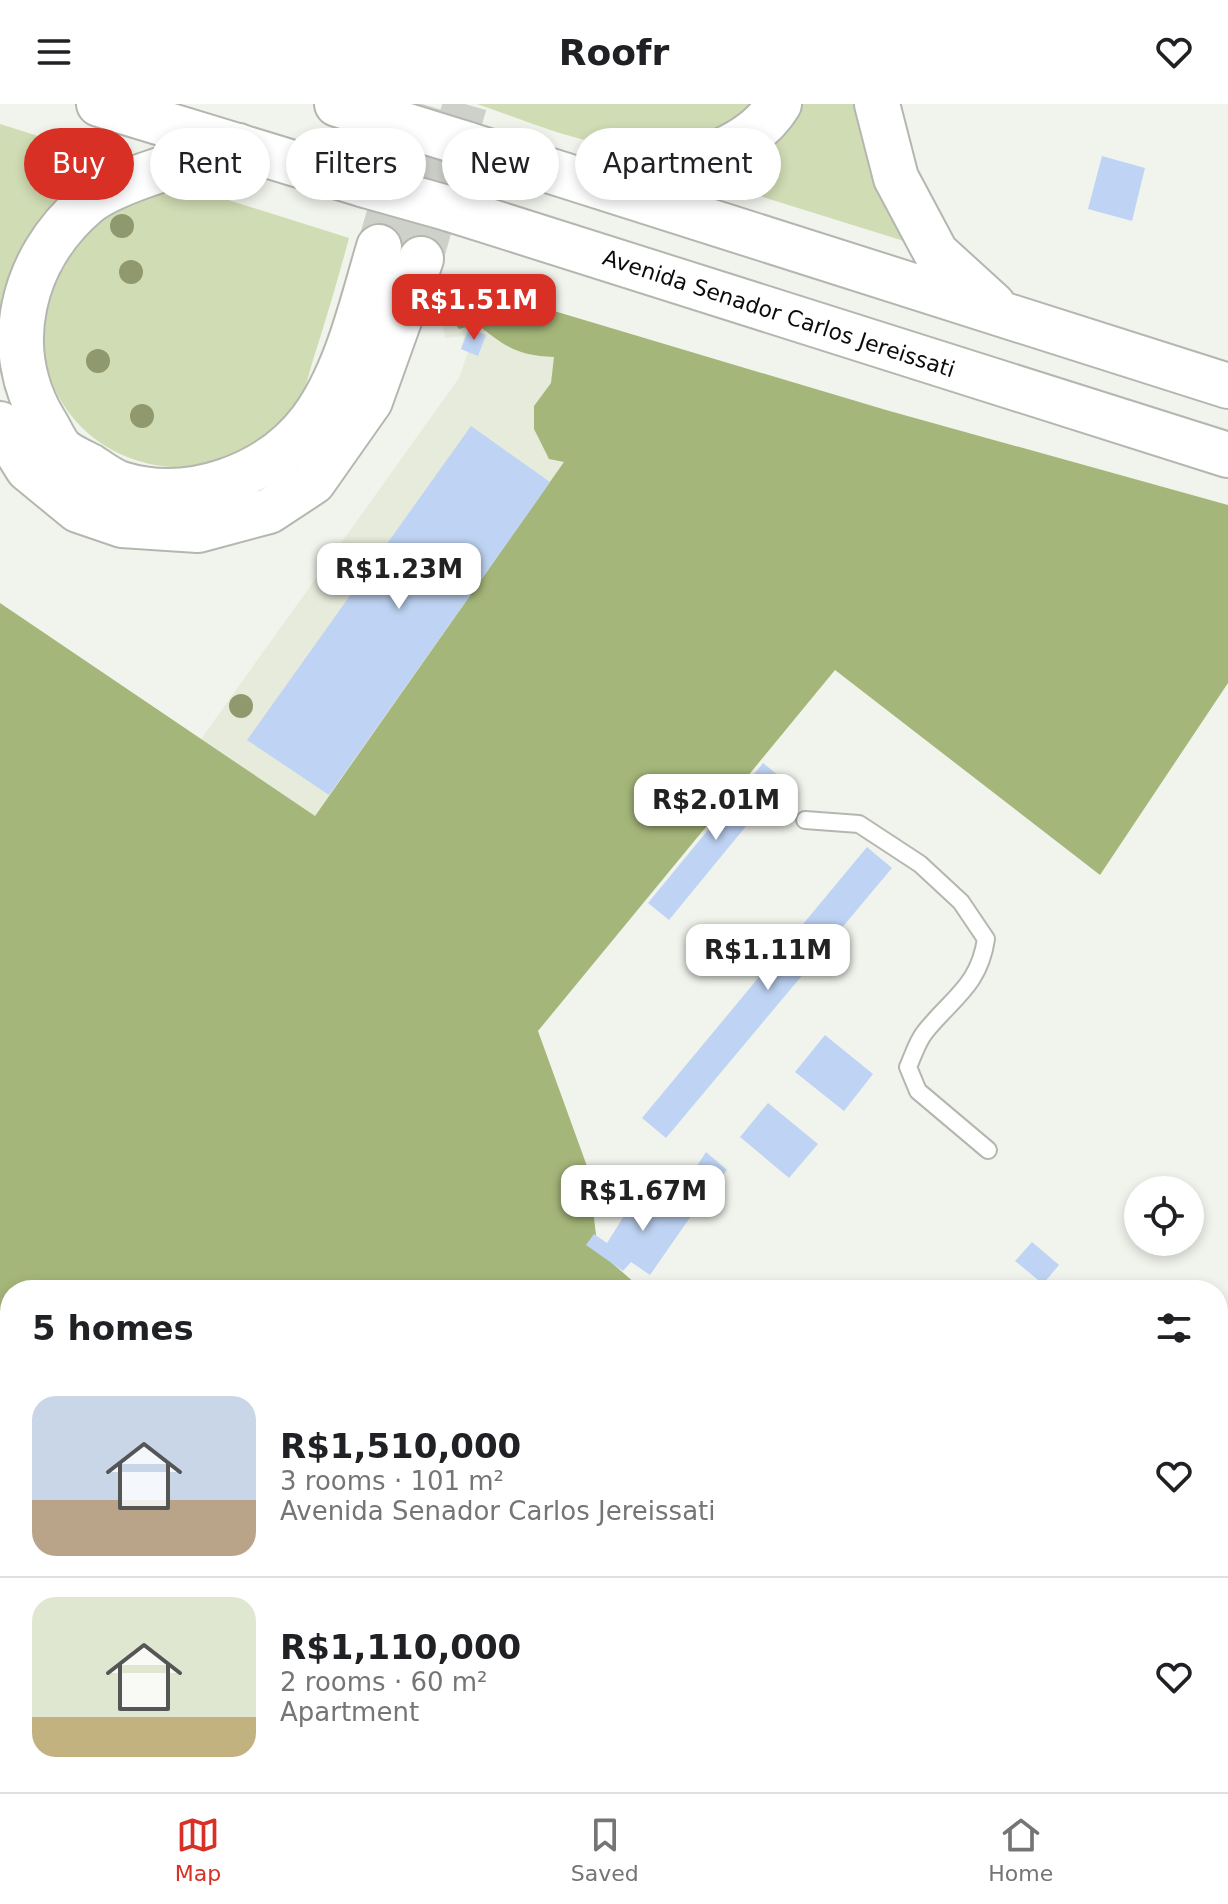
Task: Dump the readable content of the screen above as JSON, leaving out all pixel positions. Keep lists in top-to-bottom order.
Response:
{
  "streets": {
    "main road": ["Avenida Senador Carlos Jereissati"]
  },
  "page": {
    "header": "Roofr",
    "chip": [
      "Buy",
      "Rent",
      "Filters",
      "New",
      "Apartment"
    ],
    "price": [
      "R$1.51M",
      "R$1.23M",
      "R$2.01M",
      "R$1.11M",
      "R$1.67M"
    ],
    "heading": "5 homes",
    "list": [
      {
        "name": "R$1,510,000",
        "note": "3 rooms · 101 m² · Avenida Senador Carlos Jereissati"
      },
      {
        "name": "R$1,110,000",
        "note": "2 rooms · 60 m² · Apartment"
      }
    ],
    "tabs": ["Map", "Saved", "Home"]
  }
}
